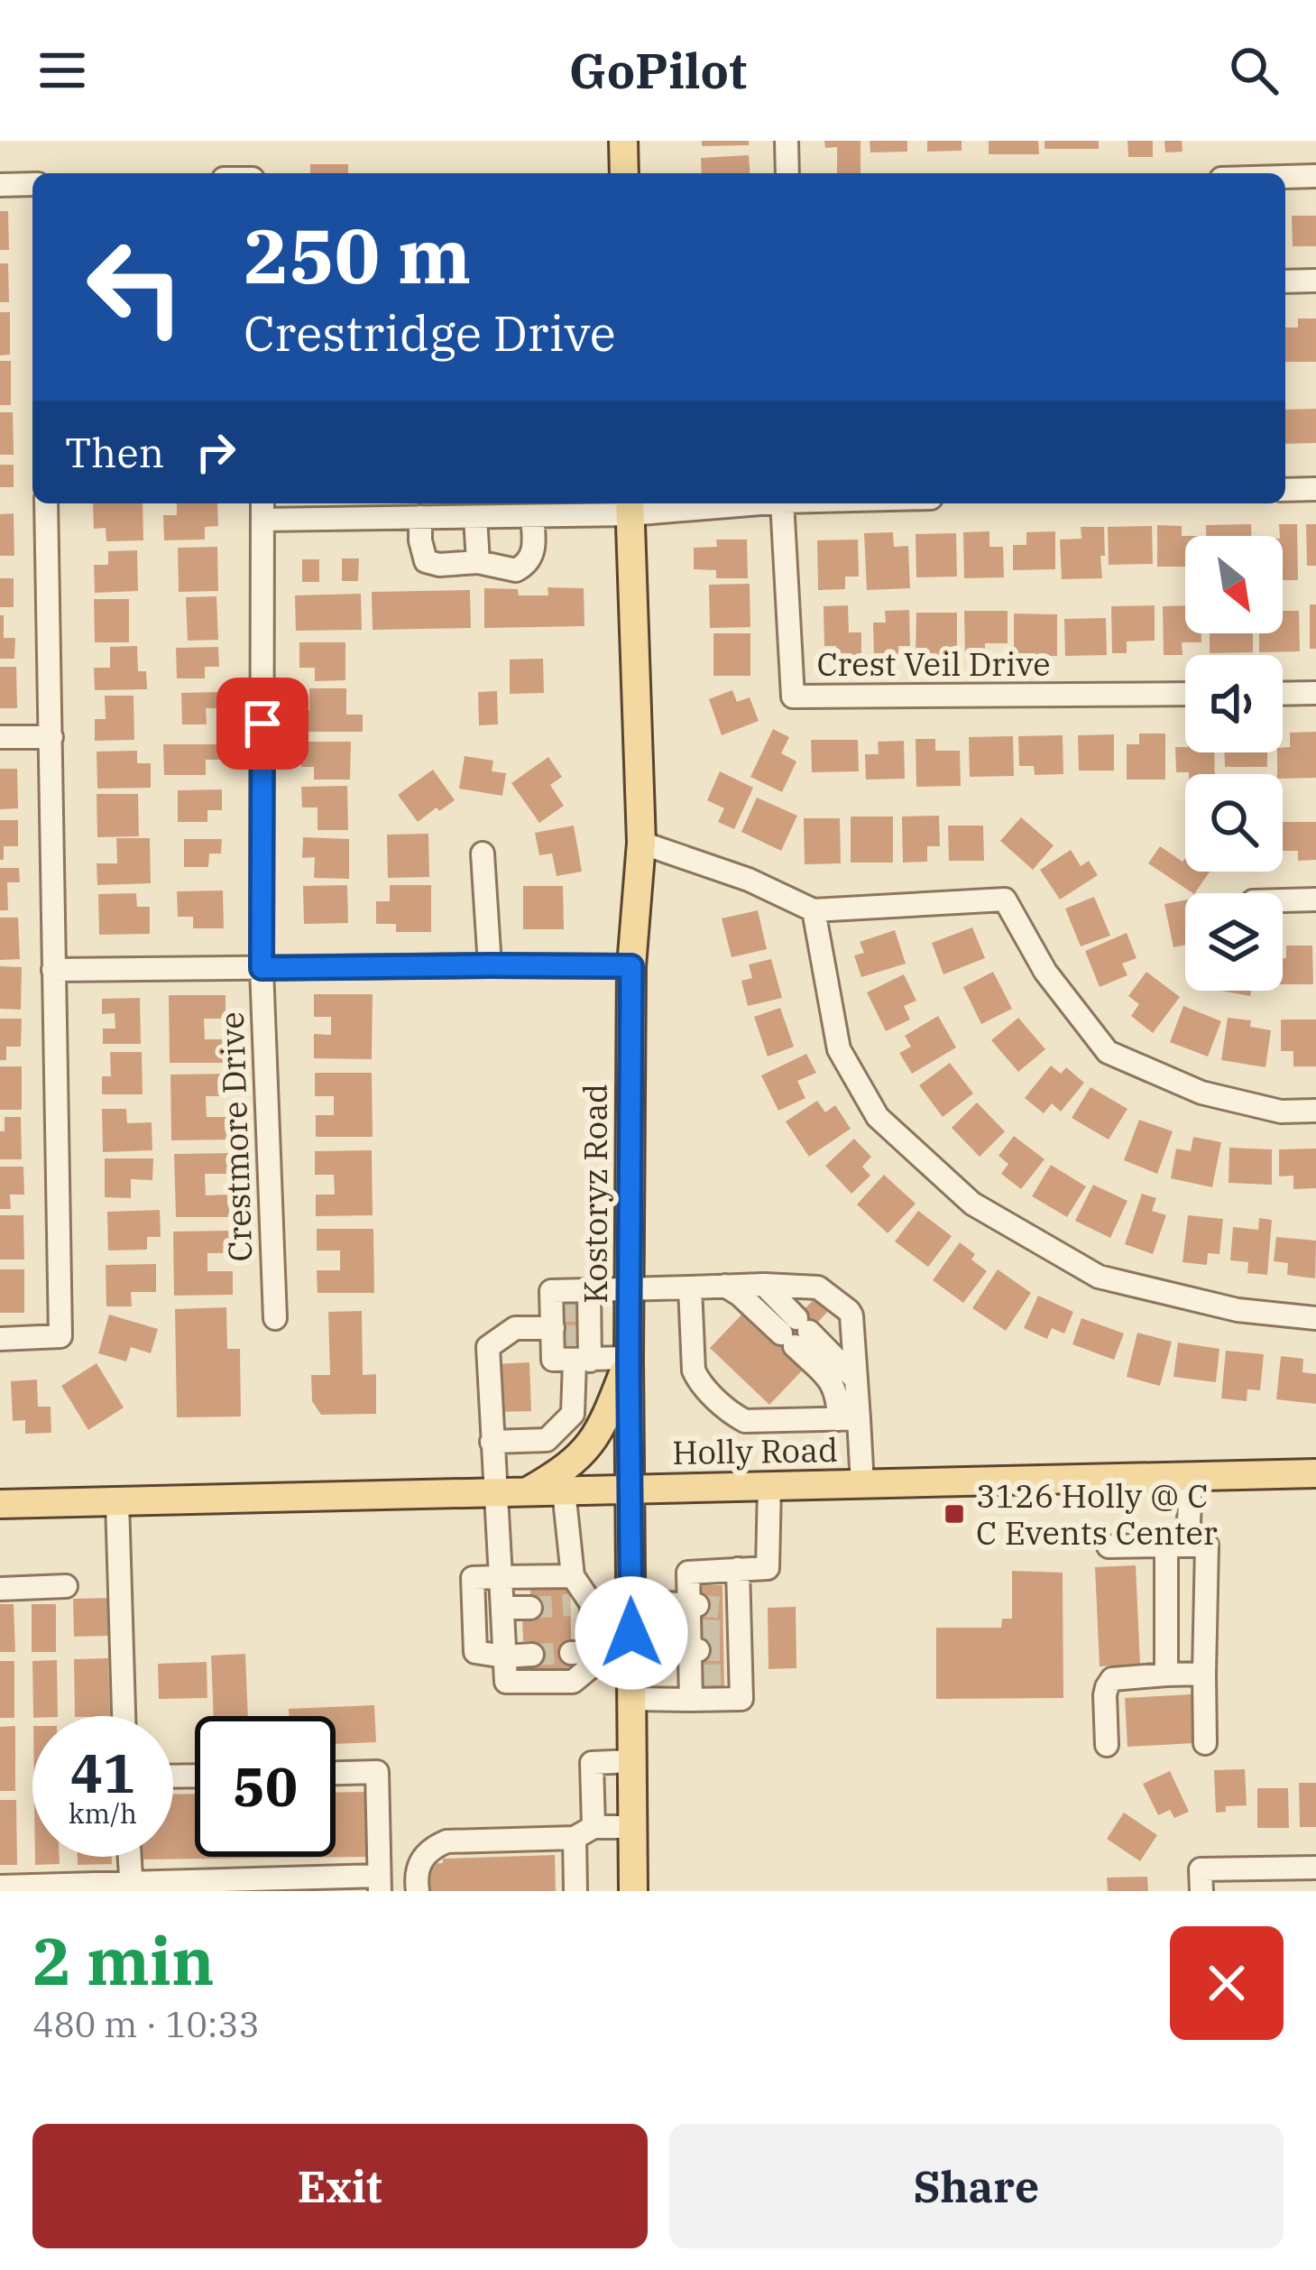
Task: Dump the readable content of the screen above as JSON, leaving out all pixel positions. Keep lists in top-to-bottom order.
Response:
{
  "streets": {
    "main road": ["Kostoryz Road", "Holly Road"],
    "street": ["Crest Veil Drive", "Crestmore Drive"]
  },
  "crossings": [
    ["Kostoryz Road", "Holly Road"]
  ],
  "places": {
    "transit": ["3126 Holly @ C C Events Center"]
  },
  "north": "bottom right",
  "page": {
    "header": "GoPilot",
    "turn": ["250 m", "Crestridge Drive"],
    "then": "Then",
    "speed": "41 km/h",
    "limit": "50",
    "heading": ["2 min", "480 m · 10:33"],
    "buttons": ["Exit", "Share"]
  }
}
